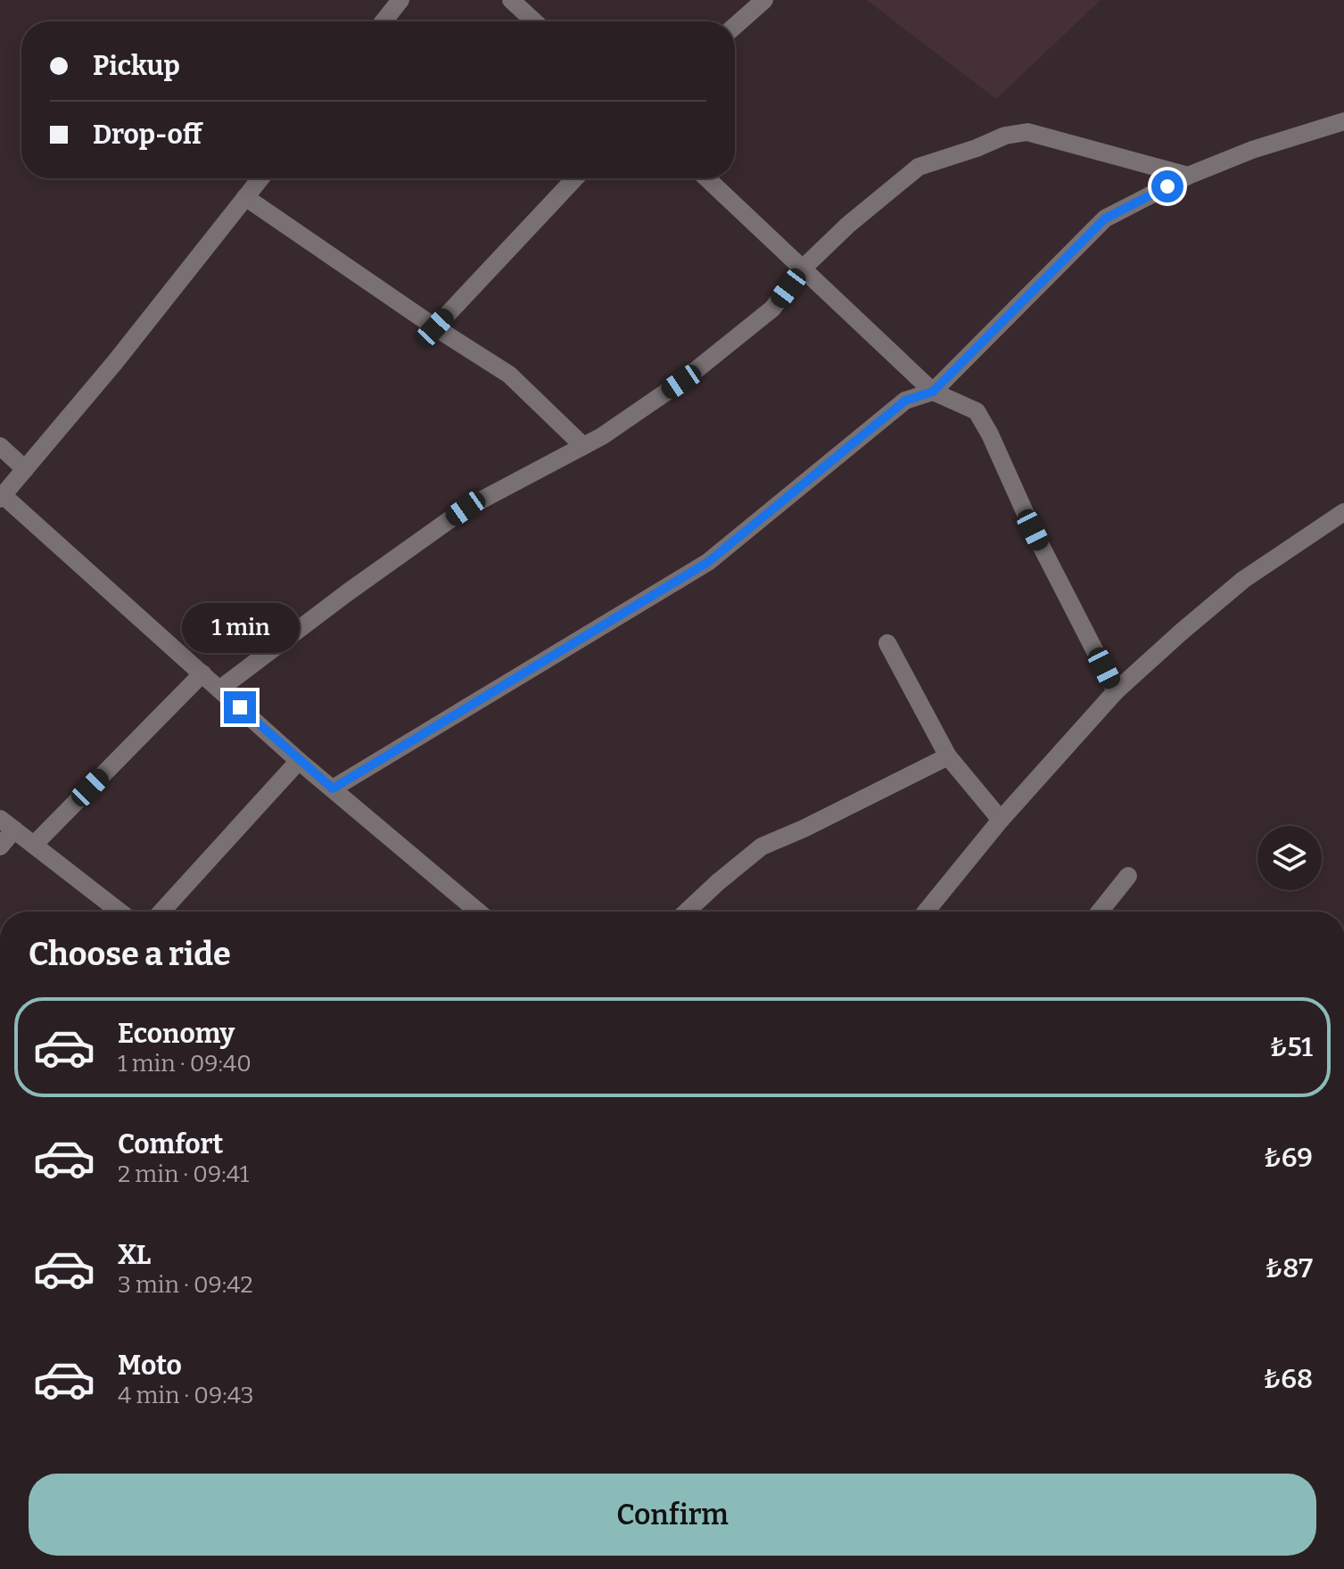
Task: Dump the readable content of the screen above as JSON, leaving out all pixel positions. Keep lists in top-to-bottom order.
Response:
{
  "page": {
    "banner": ["Pickup", "Drop-off"],
    "bubble": "1 min",
    "heading": "Choose a ride",
    "list": [
      {
        "name": "Economy",
        "note": "1 min · 09:40",
        "value": "₺51"
      },
      {
        "name": "Comfort",
        "note": "2 min · 09:41",
        "value": "₺69"
      },
      {
        "name": "XL",
        "note": "3 min · 09:42",
        "value": "₺87"
      },
      {
        "name": "Moto",
        "note": "4 min · 09:43",
        "value": "₺68"
      }
    ],
    "buttons": "Confirm"
  }
}
